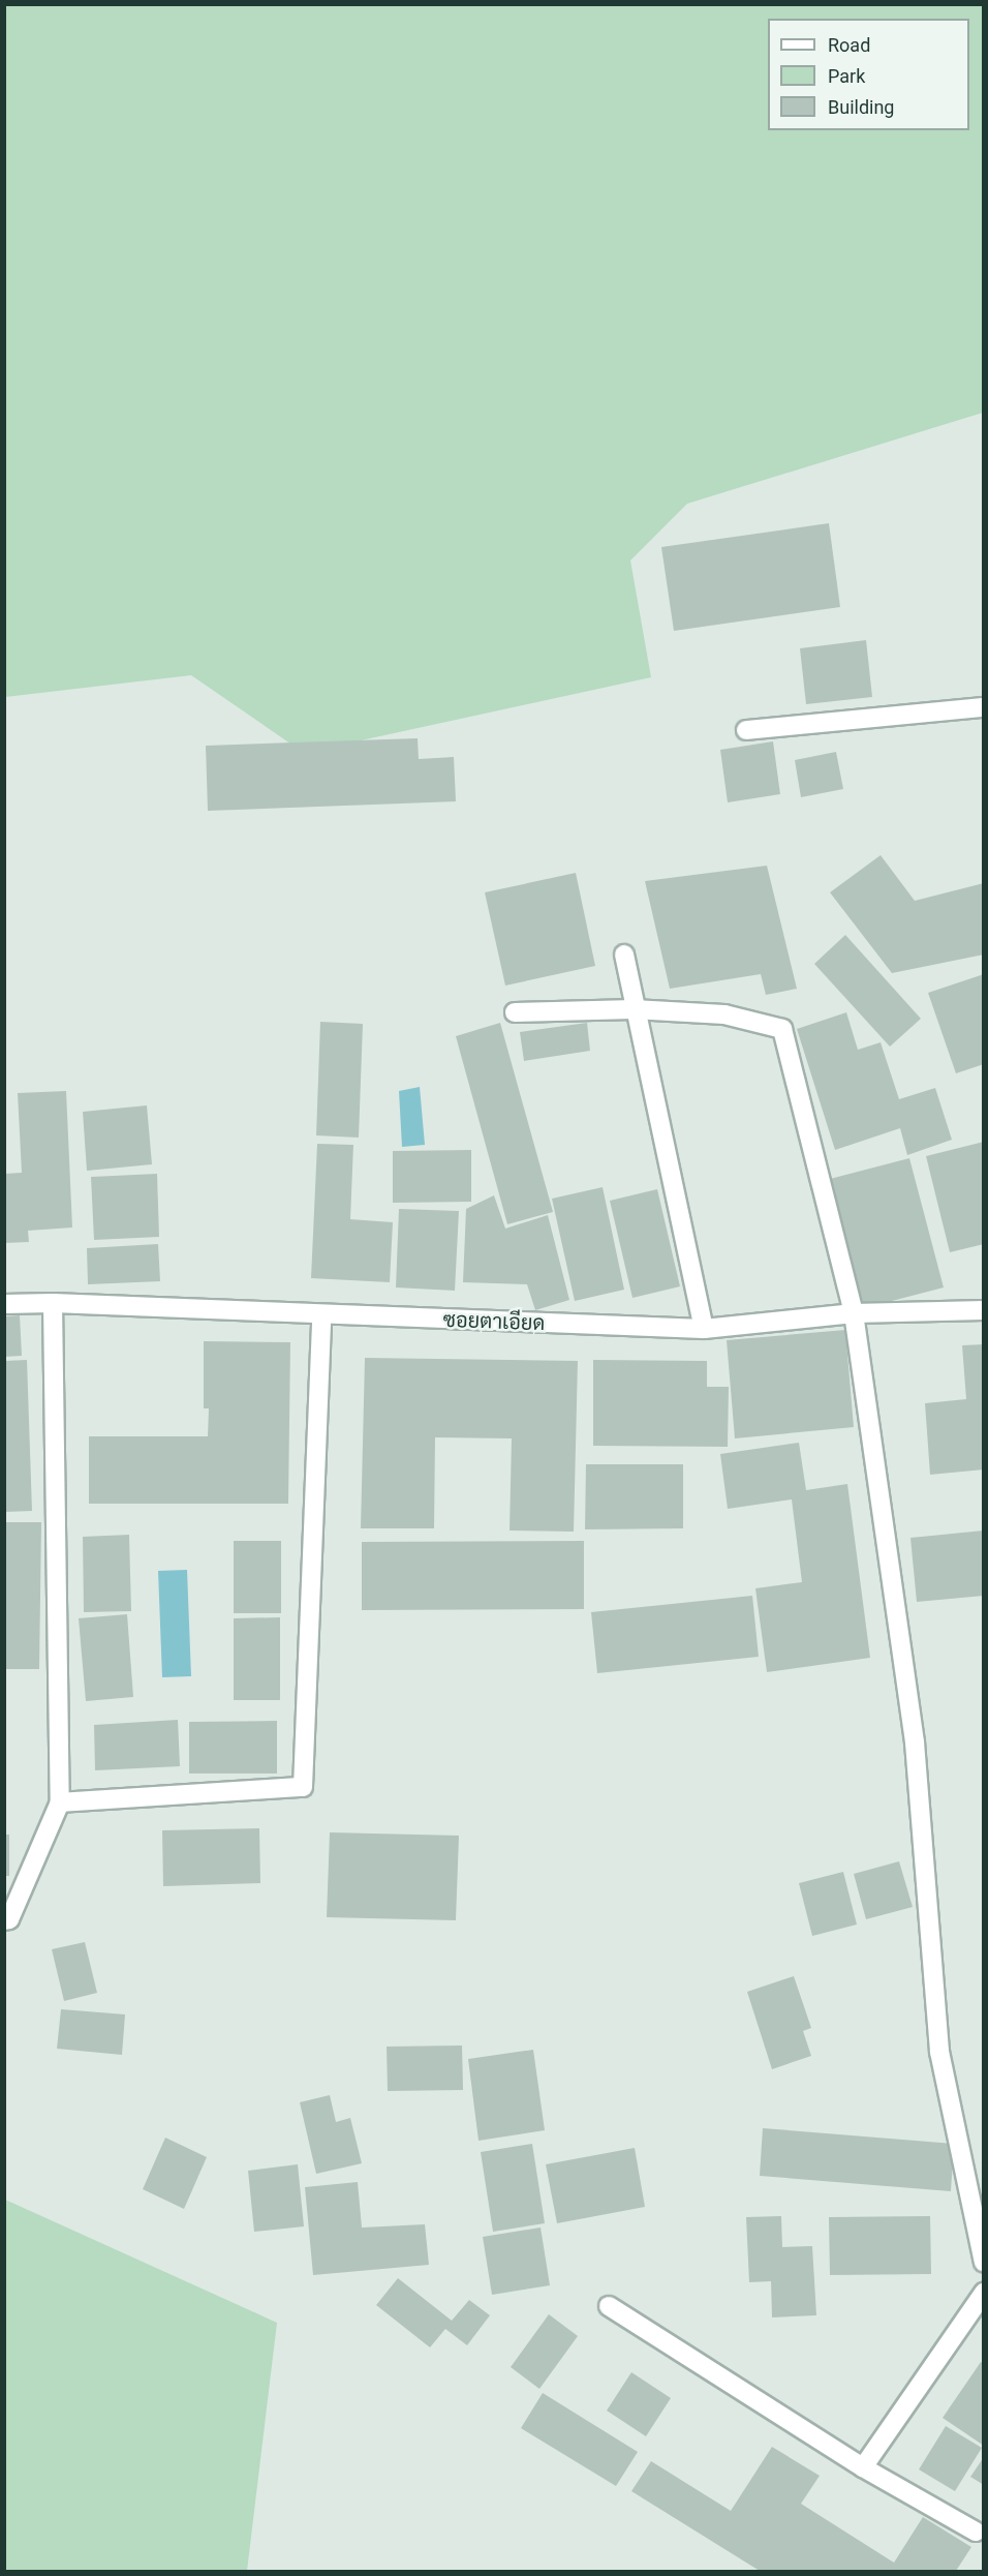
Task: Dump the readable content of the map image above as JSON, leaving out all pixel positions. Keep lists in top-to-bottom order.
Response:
{
  "streets": {
    "street": ["ซอยตาเอียด"]
  },
  "legend": ["Road", "Park", "Building"]
}
